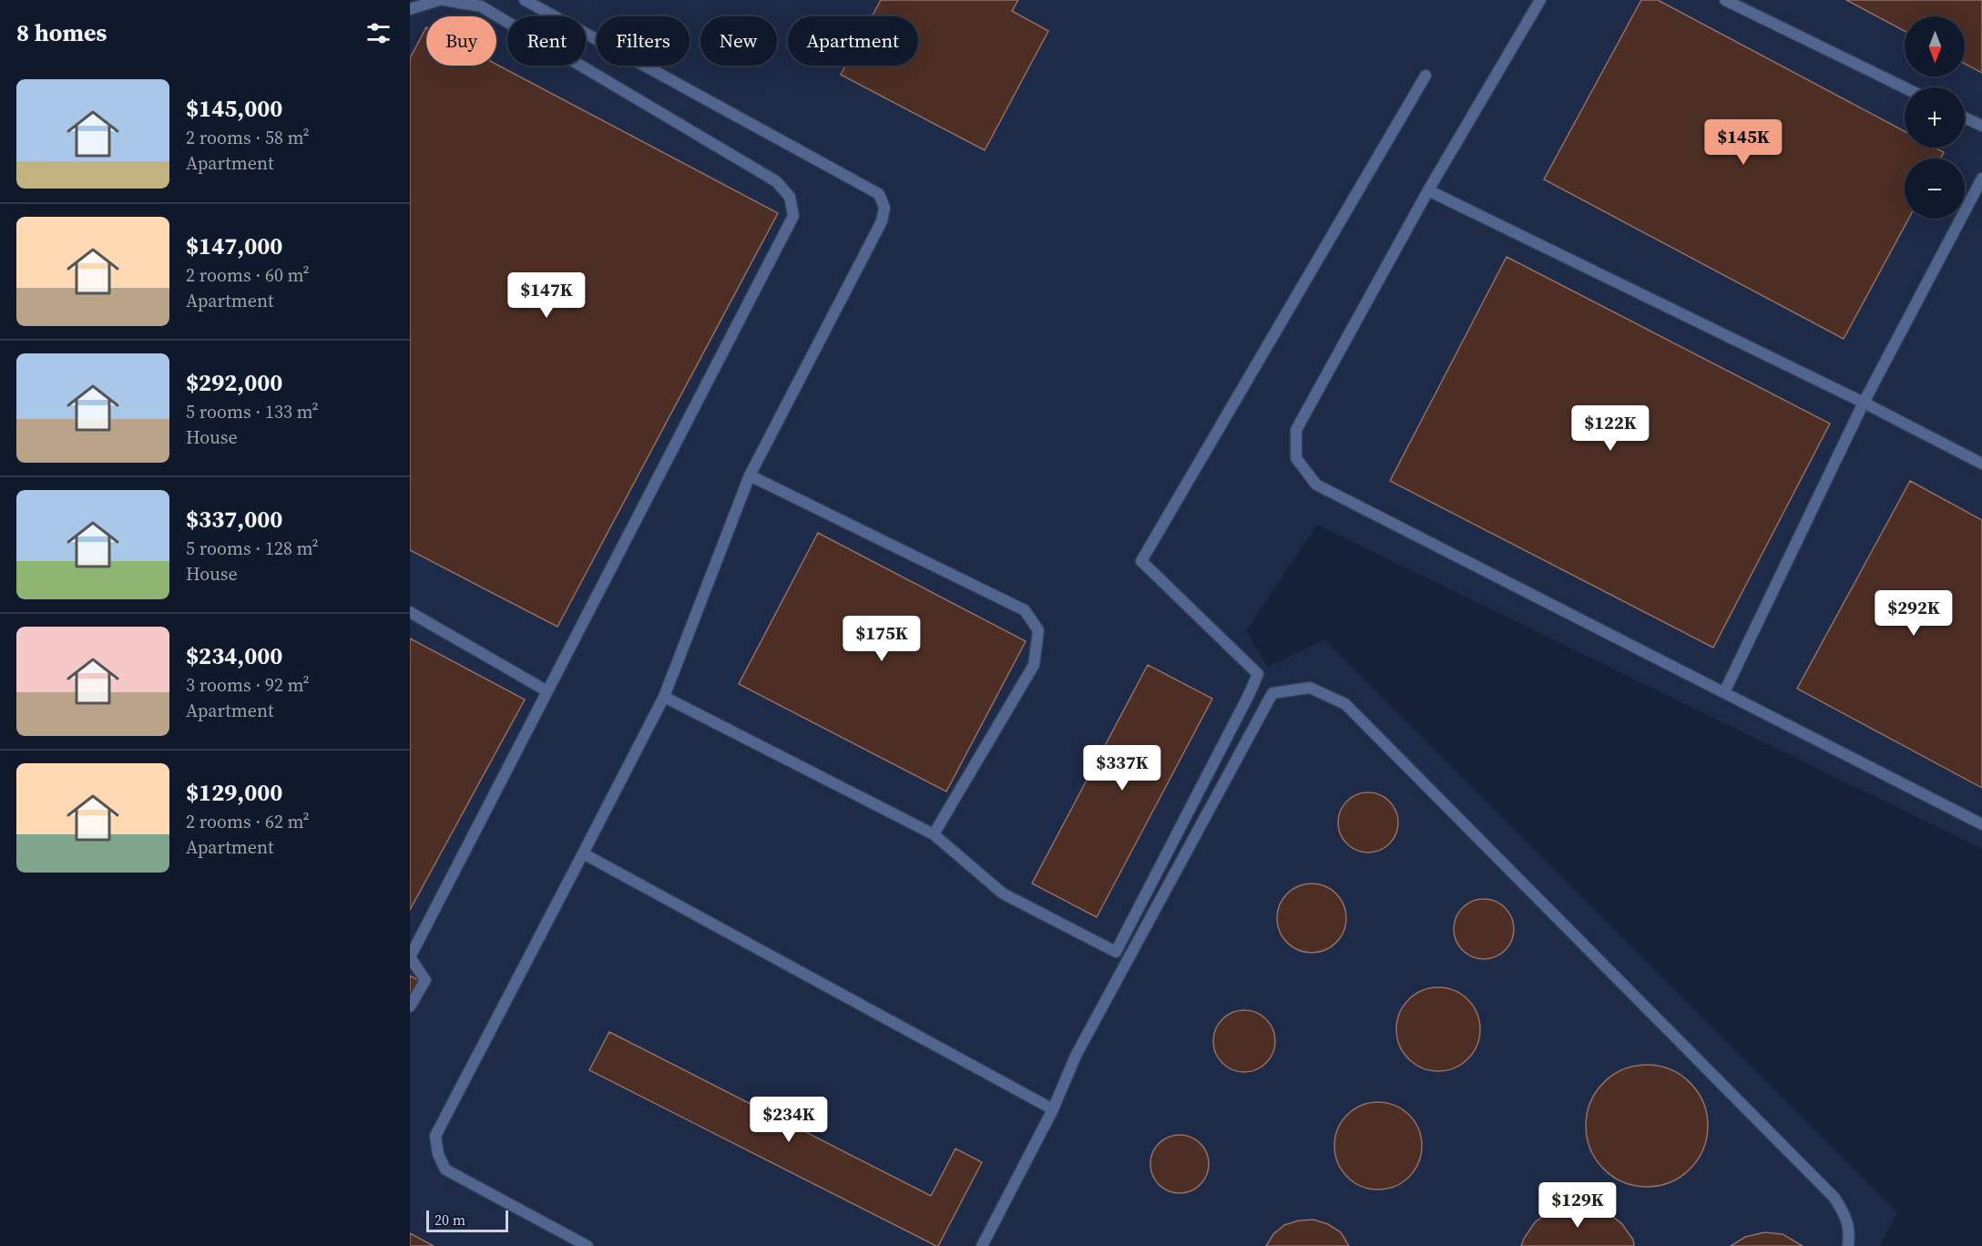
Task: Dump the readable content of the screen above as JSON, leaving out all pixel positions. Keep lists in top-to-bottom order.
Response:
{
  "scale_bar": "20 m",
  "north": "bottom",
  "page": {
    "heading": "8 homes",
    "map_buttons": ["+", "−"],
    "chip": [
      "Buy",
      "Rent",
      "Filters",
      "New",
      "Apartment"
    ],
    "list": [
      {
        "name": "$145,000",
        "note": "2 rooms · 58 m² · Apartment"
      },
      {
        "name": "$147,000",
        "note": "2 rooms · 60 m² · Apartment"
      },
      {
        "name": "$292,000",
        "note": "5 rooms · 133 m² · House"
      },
      {
        "name": "$337,000",
        "note": "5 rooms · 128 m² · House"
      },
      {
        "name": "$234,000",
        "note": "3 rooms · 92 m² · Apartment"
      },
      {
        "name": "$129,000",
        "note": "2 rooms · 62 m² · Apartment"
      }
    ],
    "price": [
      "$145K",
      "$147K",
      "$122K",
      "$292K",
      "$175K",
      "$337K",
      "$234K",
      "$129K"
    ],
    "scale": "20 m"
  }
}
